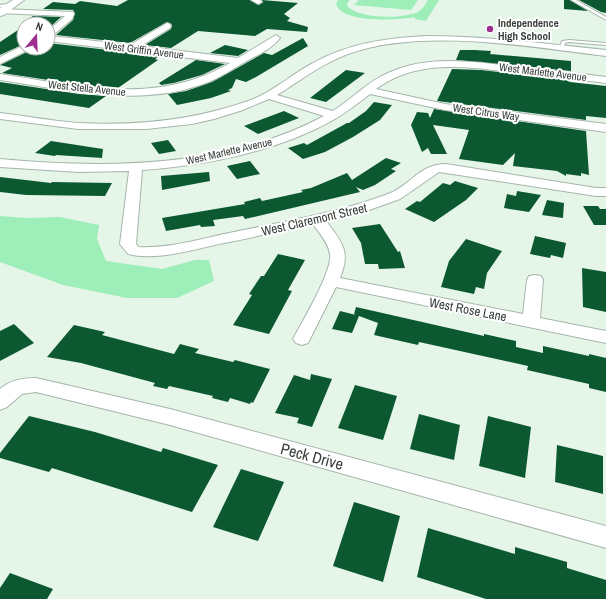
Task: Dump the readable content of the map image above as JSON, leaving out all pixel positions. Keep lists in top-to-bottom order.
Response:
{
  "streets": {
    "street": [
      "West Griffin Avenue",
      "West Marlette Avenue",
      "West Stella Avenue",
      "West Citrus Way",
      "West Claremont Street",
      "West Rose Lane",
      "Peck Drive"
    ]
  },
  "crossings": [
    ["West Griffin Avenue", "West Stella Avenue"],
    ["West Marlette Avenue", "West Citrus Way"],
    ["West Marlette Avenue", "West Claremont Street"]
  ],
  "places": ["Independence High School"],
  "north": "top"
}
